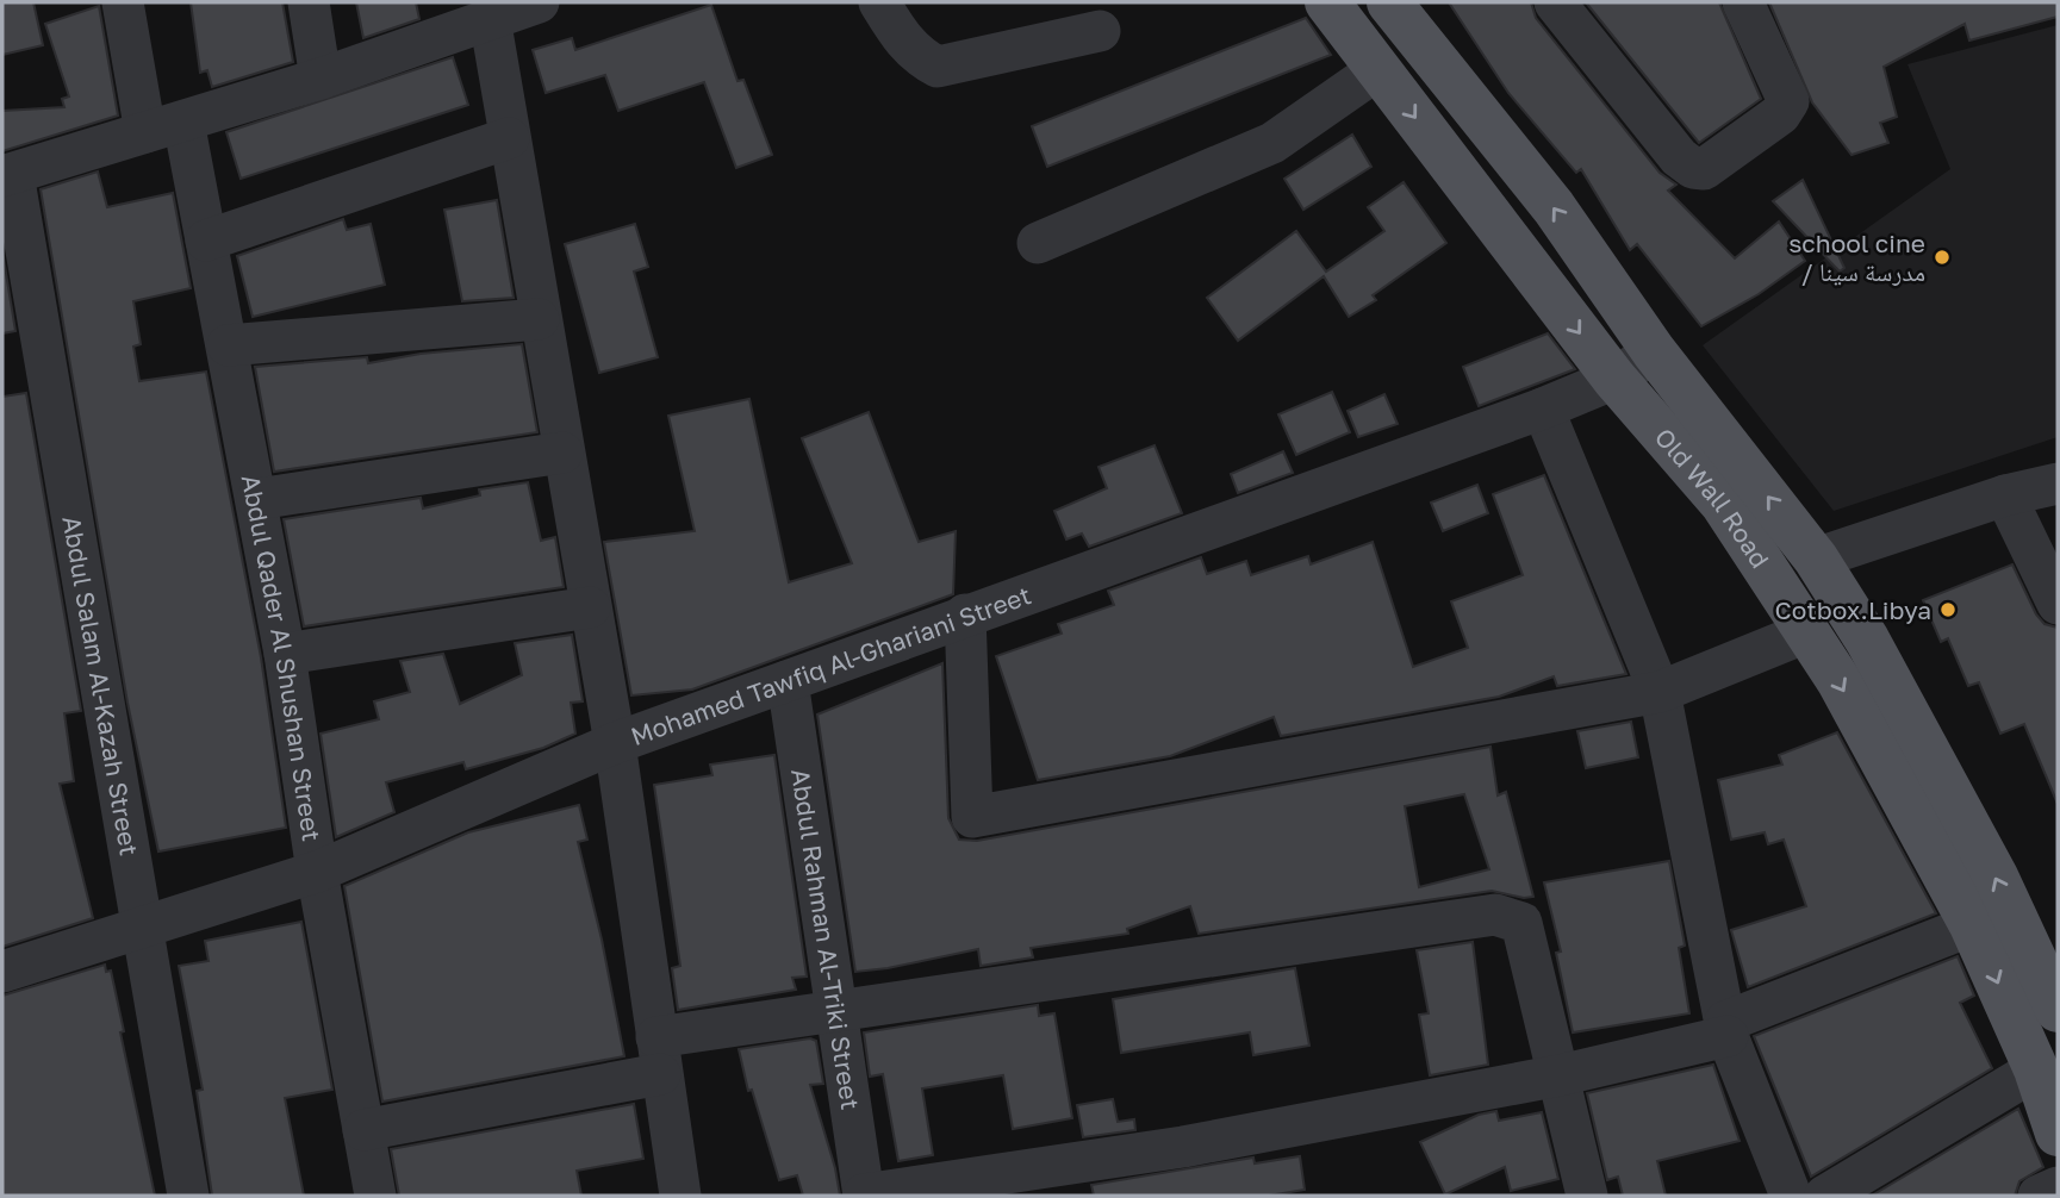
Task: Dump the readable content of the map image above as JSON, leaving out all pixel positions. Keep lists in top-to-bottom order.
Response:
{
  "streets": {
    "main road": ["Old Wall Road"],
    "street": [
      "Abdul Qader Al Shushan Street",
      "Mohamed Tawfiq Al-Ghariani Street",
      "Abdul Salam Al-Kazah Street",
      "Abdul Rahman Al-Triki Street"
    ]
  },
  "crossings": [
    ["Old Wall Road", "Mohamed Tawfiq Al-Ghariani Street"],
    ["Abdul Qader Al Shushan Street", "Mohamed Tawfiq Al-Ghariani Street"],
    ["Mohamed Tawfiq Al-Ghariani Street", "Abdul Salam Al-Kazah Street"],
    ["Mohamed Tawfiq Al-Ghariani Street", "Abdul Rahman Al-Triki Street"]
  ],
  "places": ["school cine / مدرسة سينا", "Cotbox.Libya"]
}
